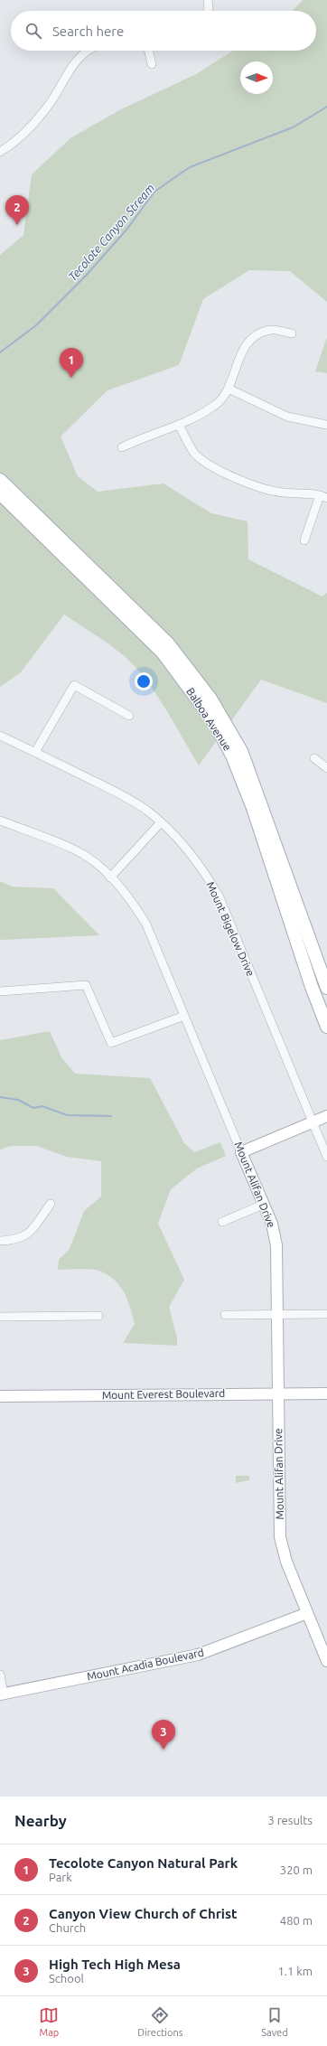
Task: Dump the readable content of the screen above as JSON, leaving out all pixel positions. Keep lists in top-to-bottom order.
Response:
{
  "streets": {
    "main road": ["Balboa Avenue"],
    "street": [
      "Mount Bigelow Drive",
      "Mount Alifan Drive",
      "Mount Everest Boulevard",
      "Mount Acadia Boulevard"
    ]
  },
  "crossings": [
    ["Mount Alifan Drive", "Mount Everest Boulevard"],
    ["Mount Alifan Drive", "Mount Acadia Boulevard"]
  ],
  "water": ["Tecolote Canyon Stream"],
  "north": "right",
  "page": {
    "search": "Search here",
    "pins": ["2", "1", "3"],
    "heading": ["Nearby", "3 results"],
    "list": [
      {
        "mark": "1",
        "name": "Tecolote Canyon Natural Park",
        "note": "Park",
        "value": "320 m"
      },
      {
        "mark": "2",
        "name": "Canyon View Church of Christ",
        "note": "Church",
        "value": "480 m"
      },
      {
        "mark": "3",
        "name": "High Tech High Mesa",
        "note": "School",
        "value": "1.1 km"
      }
    ],
    "nav": ["Map", "Directions", "Saved"]
  }
}
